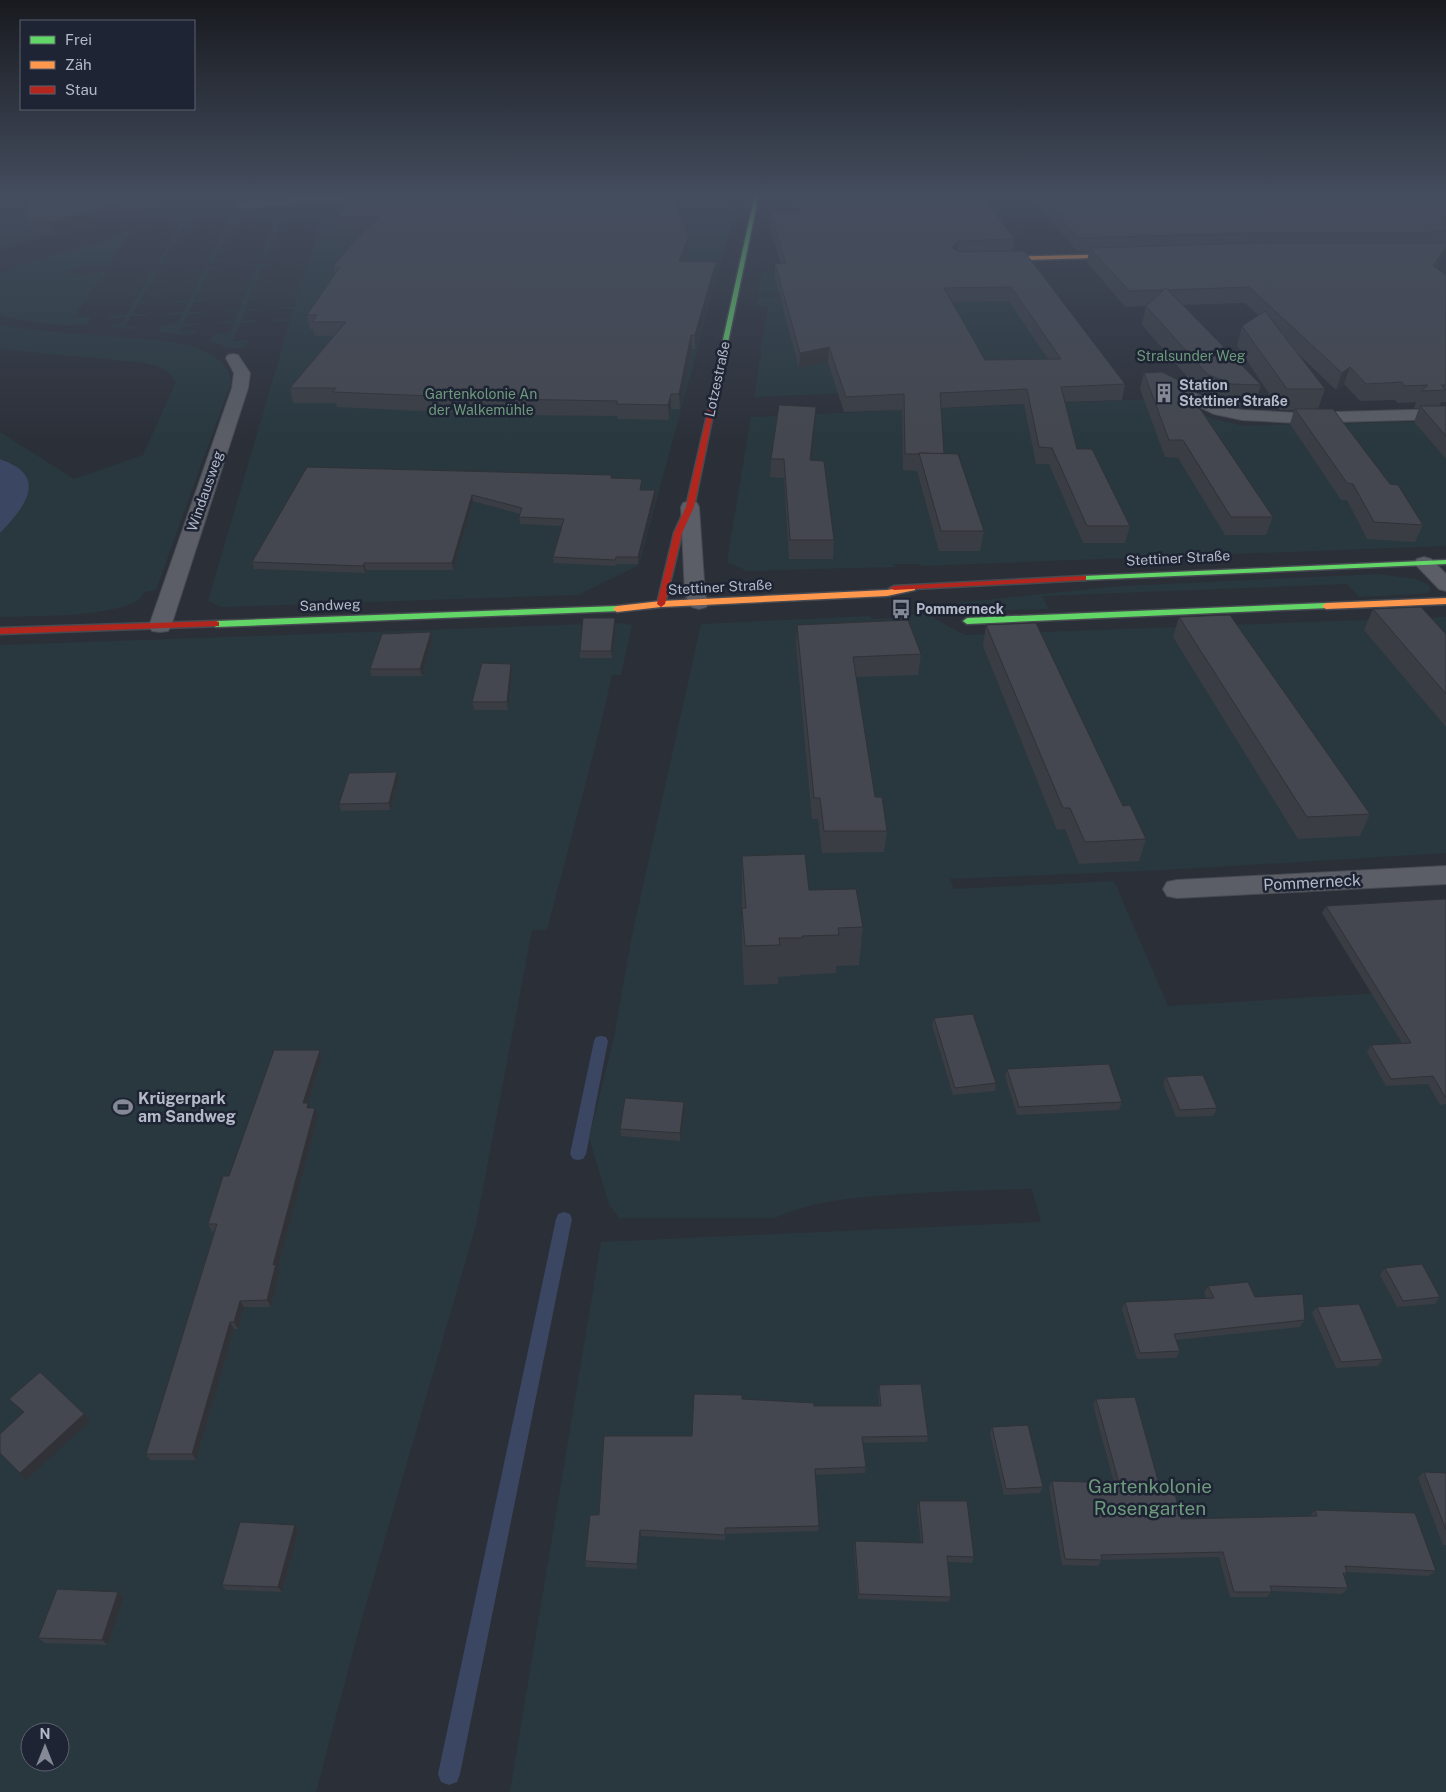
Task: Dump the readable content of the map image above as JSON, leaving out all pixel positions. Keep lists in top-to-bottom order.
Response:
{
  "streets": {
    "street": [
      "Lotzestraße",
      "Windausweg",
      "Stettiner Straße",
      "Sandweg",
      "Pommerneck"
    ]
  },
  "crossings": [
    ["Lotzestraße", "Stettiner Straße"],
    ["Lotzestraße", "Sandweg"],
    ["Windausweg", "Sandweg"],
    ["Stettiner Straße", "Sandweg"]
  ],
  "parks": ["Stralsunder Weg", "Gartenkolonie An der Walkemühle", "Gartenkolonie Rosengarten"],
  "places": {
    "building": ["Station Stettiner Straße"],
    "bus stop": ["Pommerneck"],
    "sports": ["Krügerpark am Sandweg"]
  },
  "legend": ["Frei", "Zäh", "Stau"],
  "north": "top"
}
